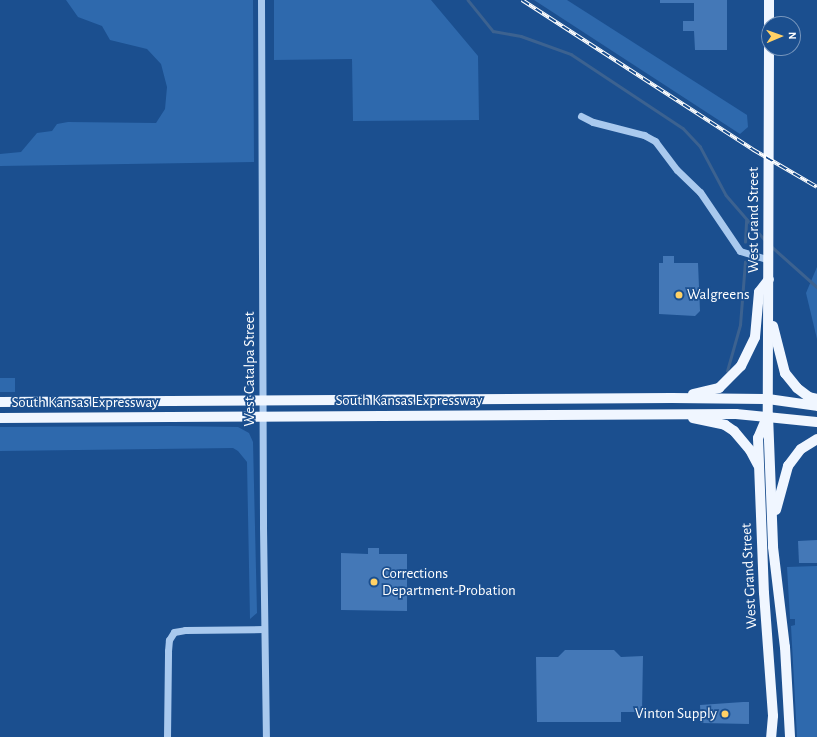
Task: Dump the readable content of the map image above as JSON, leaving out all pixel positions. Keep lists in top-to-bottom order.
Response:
{
  "streets": {
    "main road": ["West Grand Street", "South Kansas Expressway"],
    "street": ["West Catalpa Street"]
  },
  "crossings": [
    ["West Grand Street", "South Kansas Expressway"],
    ["West Catalpa Street", "South Kansas Expressway"]
  ],
  "places": ["Walgreens", "Corrections Department-Probation", "Vinton Supply"],
  "north": "right"
}
